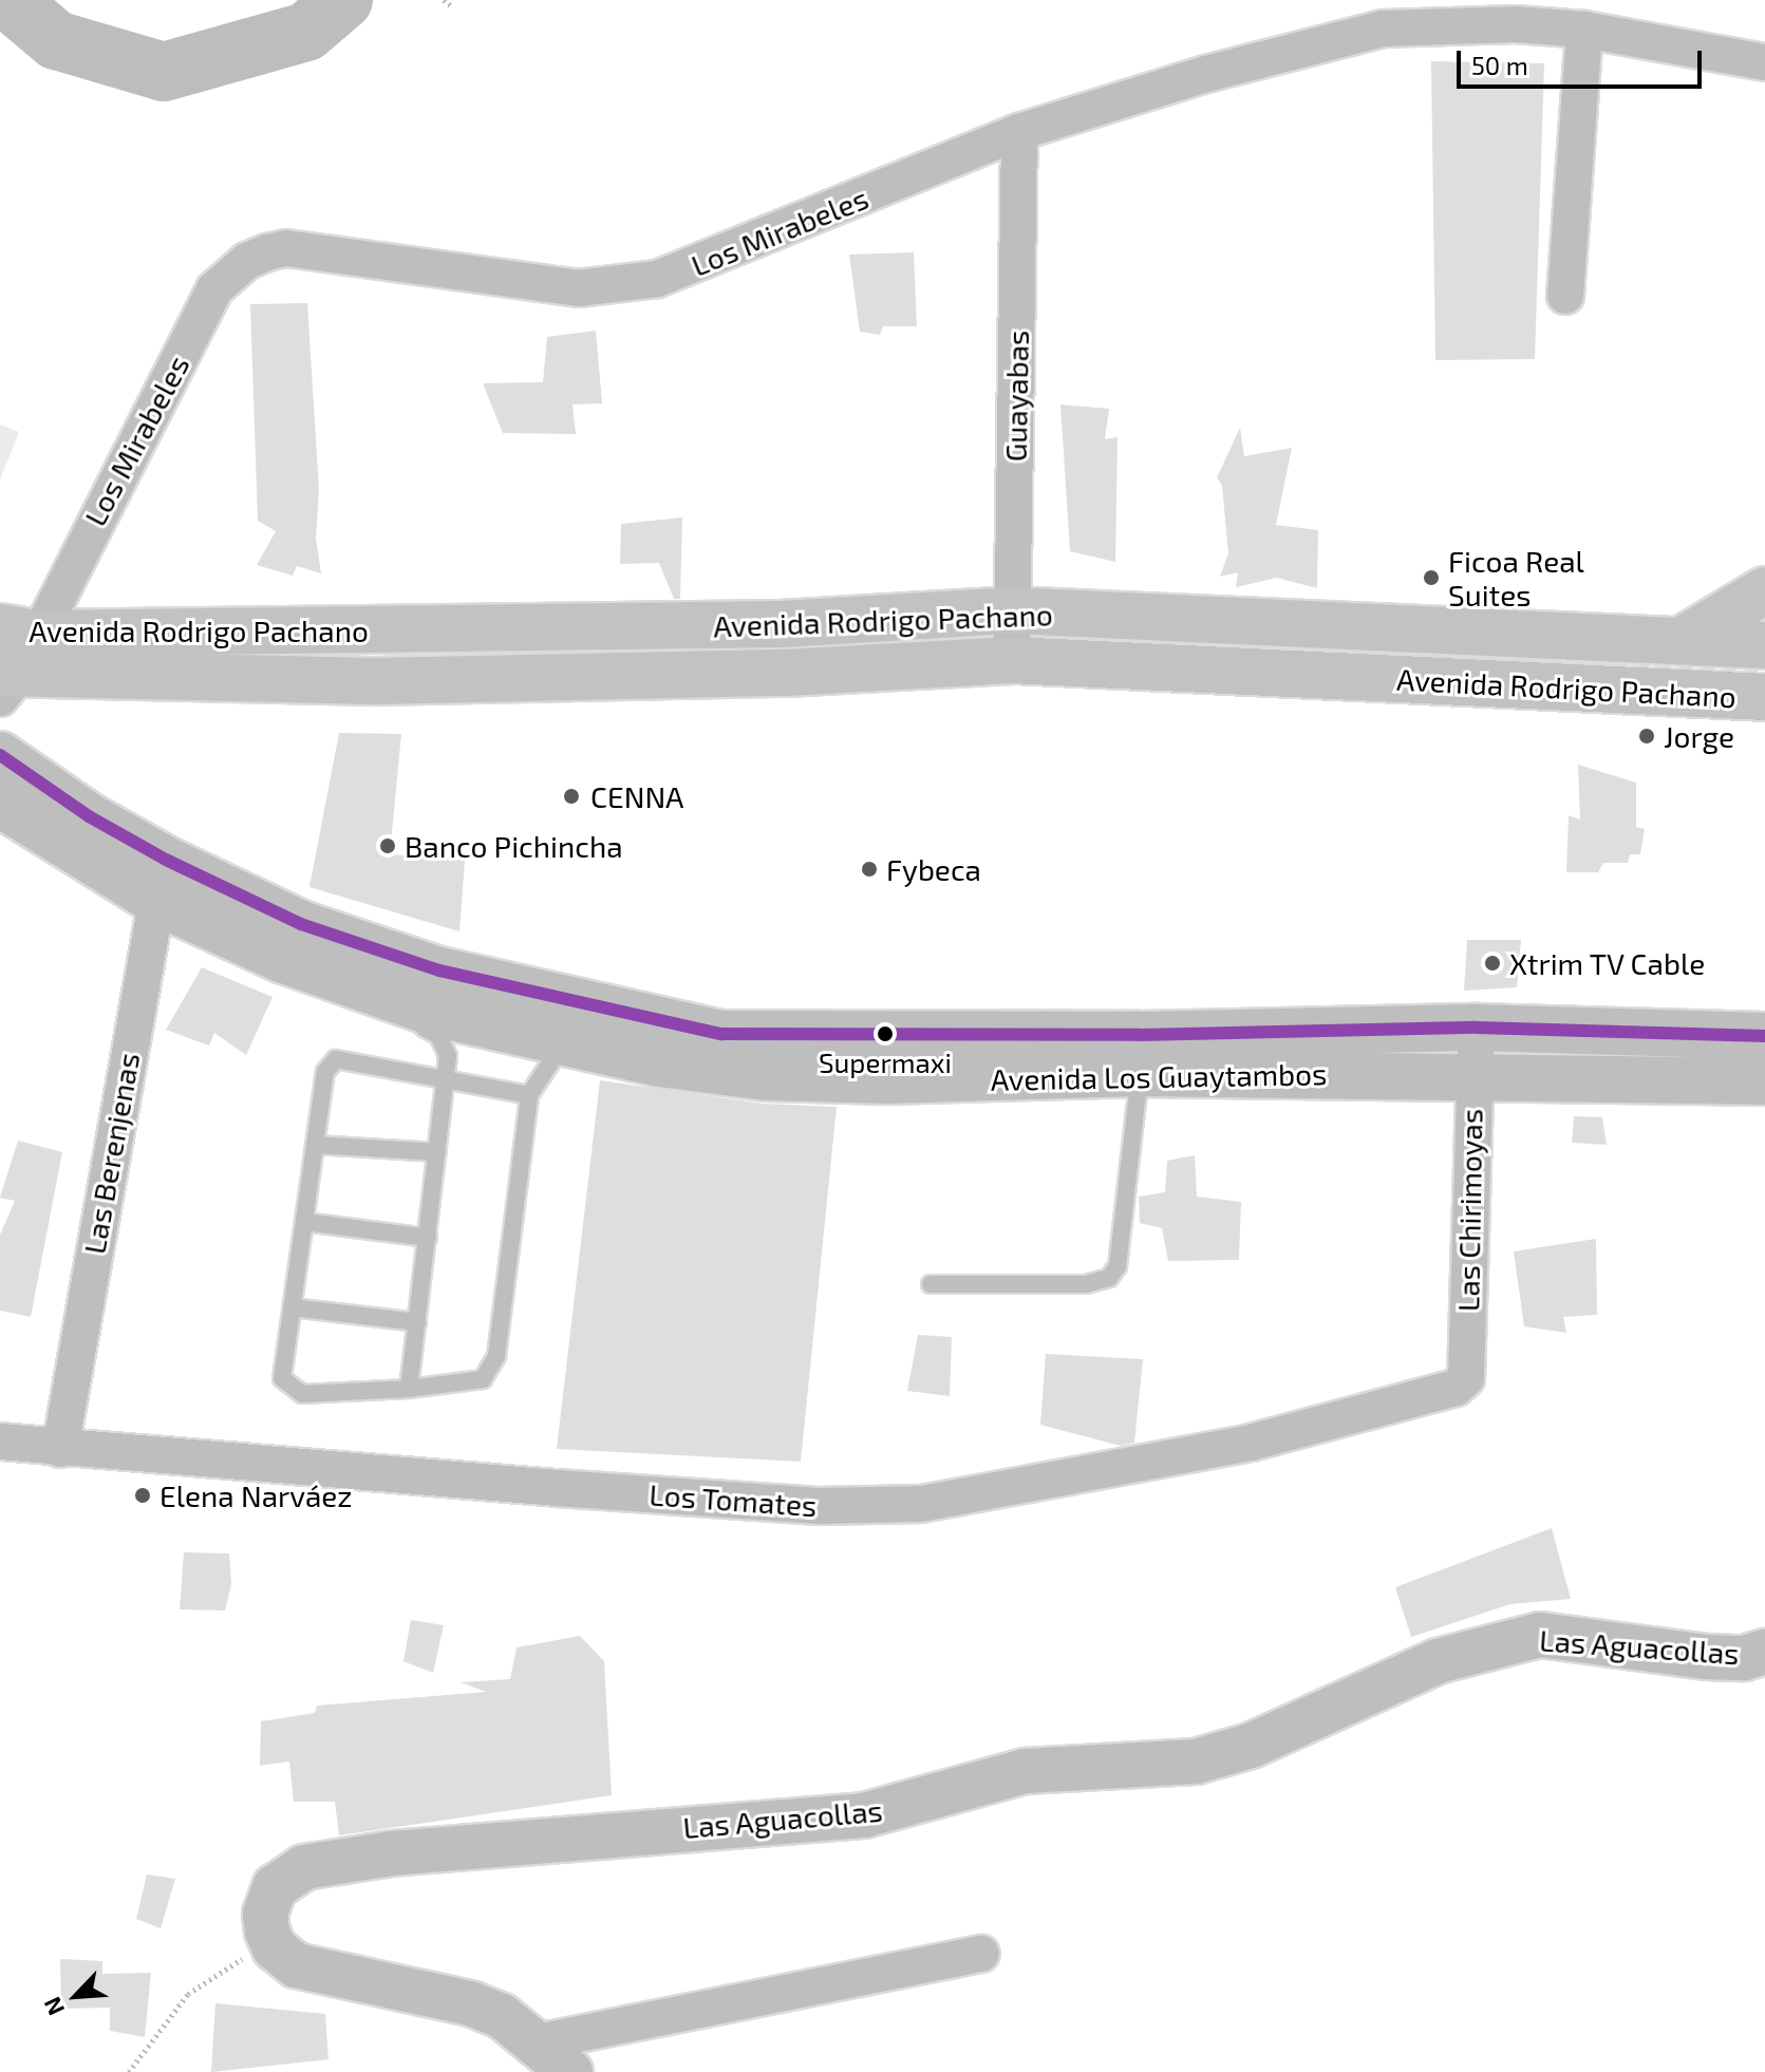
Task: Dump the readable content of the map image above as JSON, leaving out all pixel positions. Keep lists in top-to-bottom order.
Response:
{
  "streets": {
    "main road": ["Avenida Rodrigo Pachano", "Avenida Los Guaytambos"],
    "street": [
      "Los Mirabeles",
      "Guayabas",
      "Las Berenjenas",
      "Las Chirimoyas",
      "Los Tomates",
      "Las Aguacollas"
    ]
  },
  "crossings": [
    ["Los Mirabeles", "Guayabas"],
    ["Los Mirabeles", "Avenida Rodrigo Pachano"],
    ["Guayabas", "Avenida Rodrigo Pachano"],
    ["Avenida Los Guaytambos", "Las Berenjenas"],
    ["Avenida Los Guaytambos", "Las Chirimoyas"],
    ["Las Berenjenas", "Los Tomates"],
    ["Las Chirimoyas", "Los Tomates"]
  ],
  "places": [
    "Ficoa Real Suites",
    "Jorge",
    "CENNA",
    "Banco Pichincha",
    "Fybeca",
    "Xtrim TV Cable",
    "Supermaxi",
    "Elena Narváez"
  ],
  "scale_bar": "50 m",
  "north": "bottom left"
}
